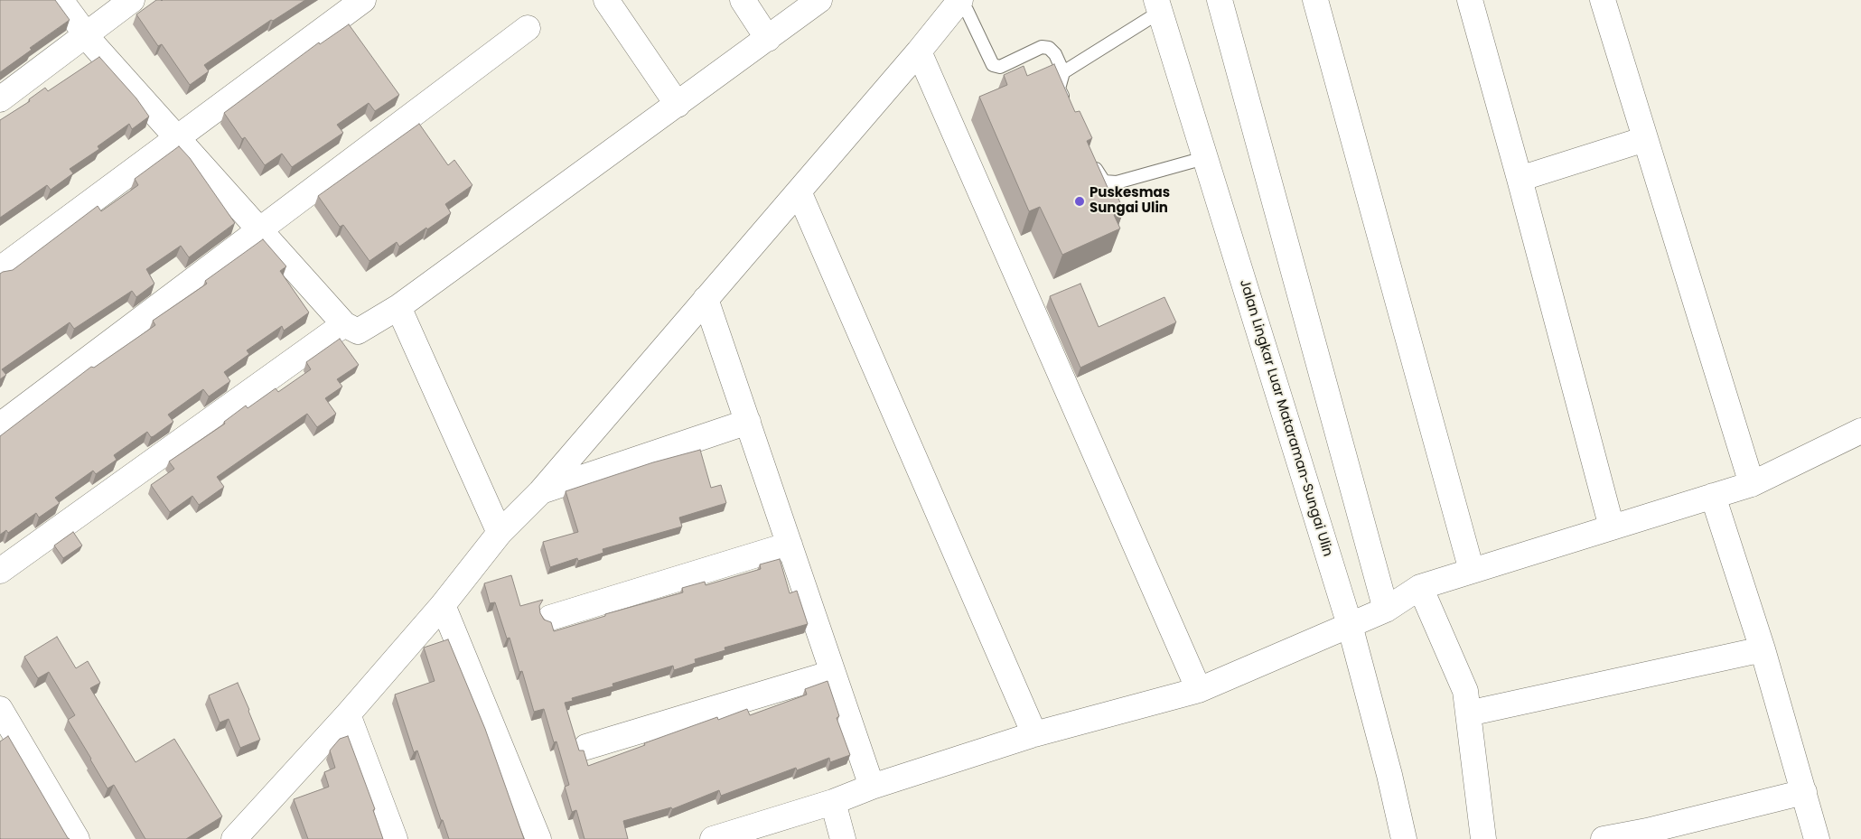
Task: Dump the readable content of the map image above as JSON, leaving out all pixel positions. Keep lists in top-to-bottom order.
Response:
{
  "streets": {
    "street": ["Jalan Lingkar Luar Mataraman-Sungai Ulin"]
  },
  "places": ["Puskesmas Sungai Ulin"]
}
